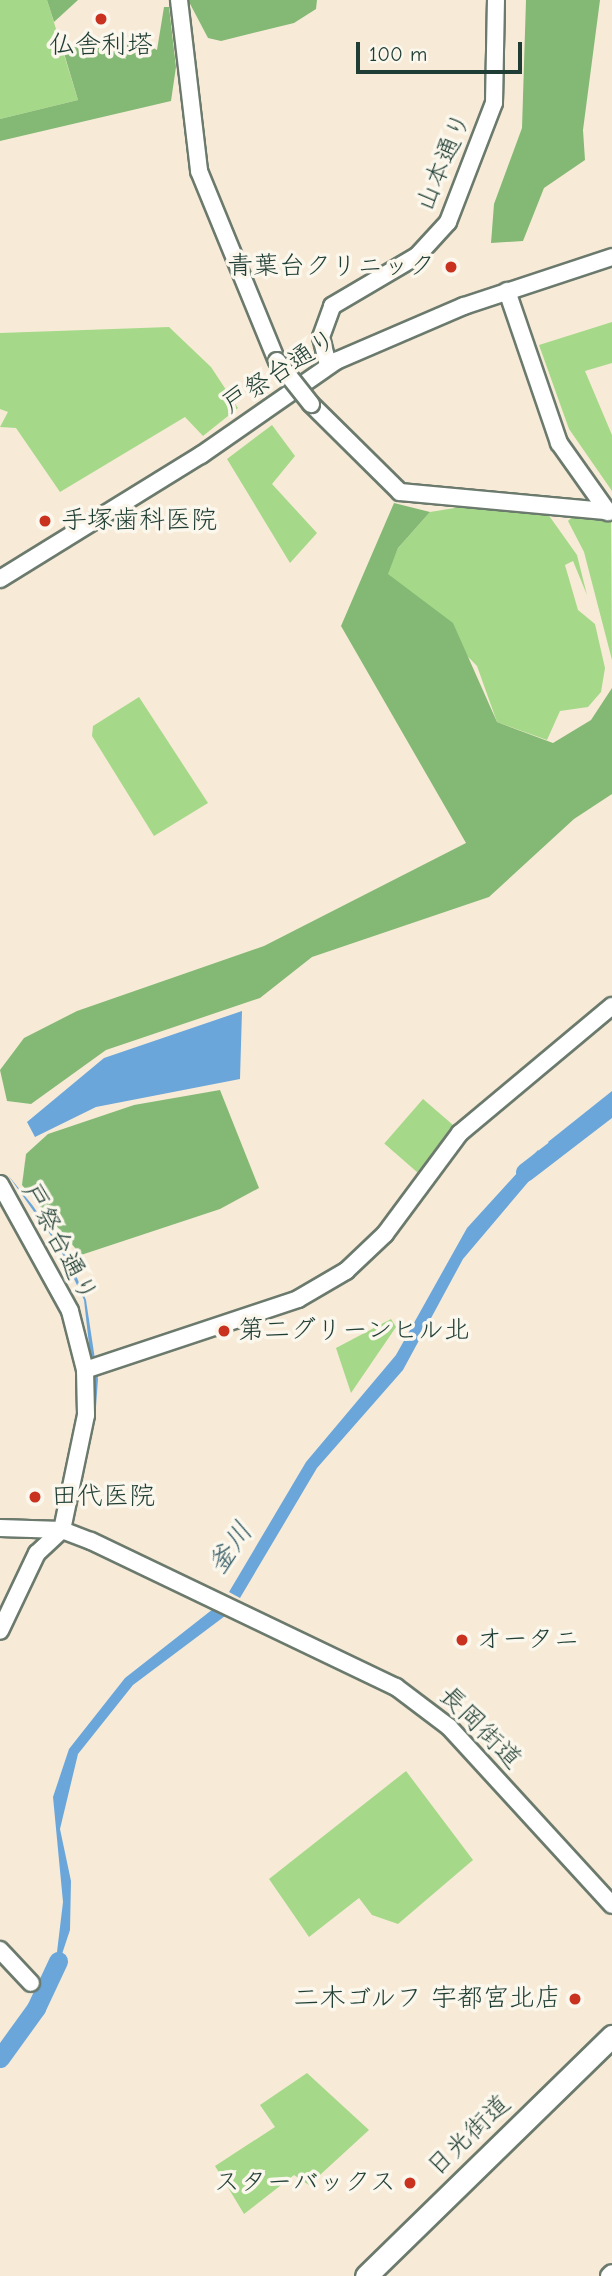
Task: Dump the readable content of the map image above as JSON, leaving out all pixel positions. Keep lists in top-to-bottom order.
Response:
{
  "streets": {
    "highway": ["日光街道"],
    "street": ["山本通り", "戸祭台通り", "長岡街道"]
  },
  "crossings": [
    ["山本通り", "戸祭台通り"],
    ["戸祭台通り", "長岡街道"]
  ],
  "water": ["釜川"],
  "places": [
    "仏舎利塔",
    "青葉台クリニック",
    "手塚歯科医院",
    "第二グリーンヒル北",
    "田代医院",
    "オータニ",
    "二木ゴルフ 宇都宮北店",
    "スターバックス"
  ],
  "scale_bar": "100 m"
}
